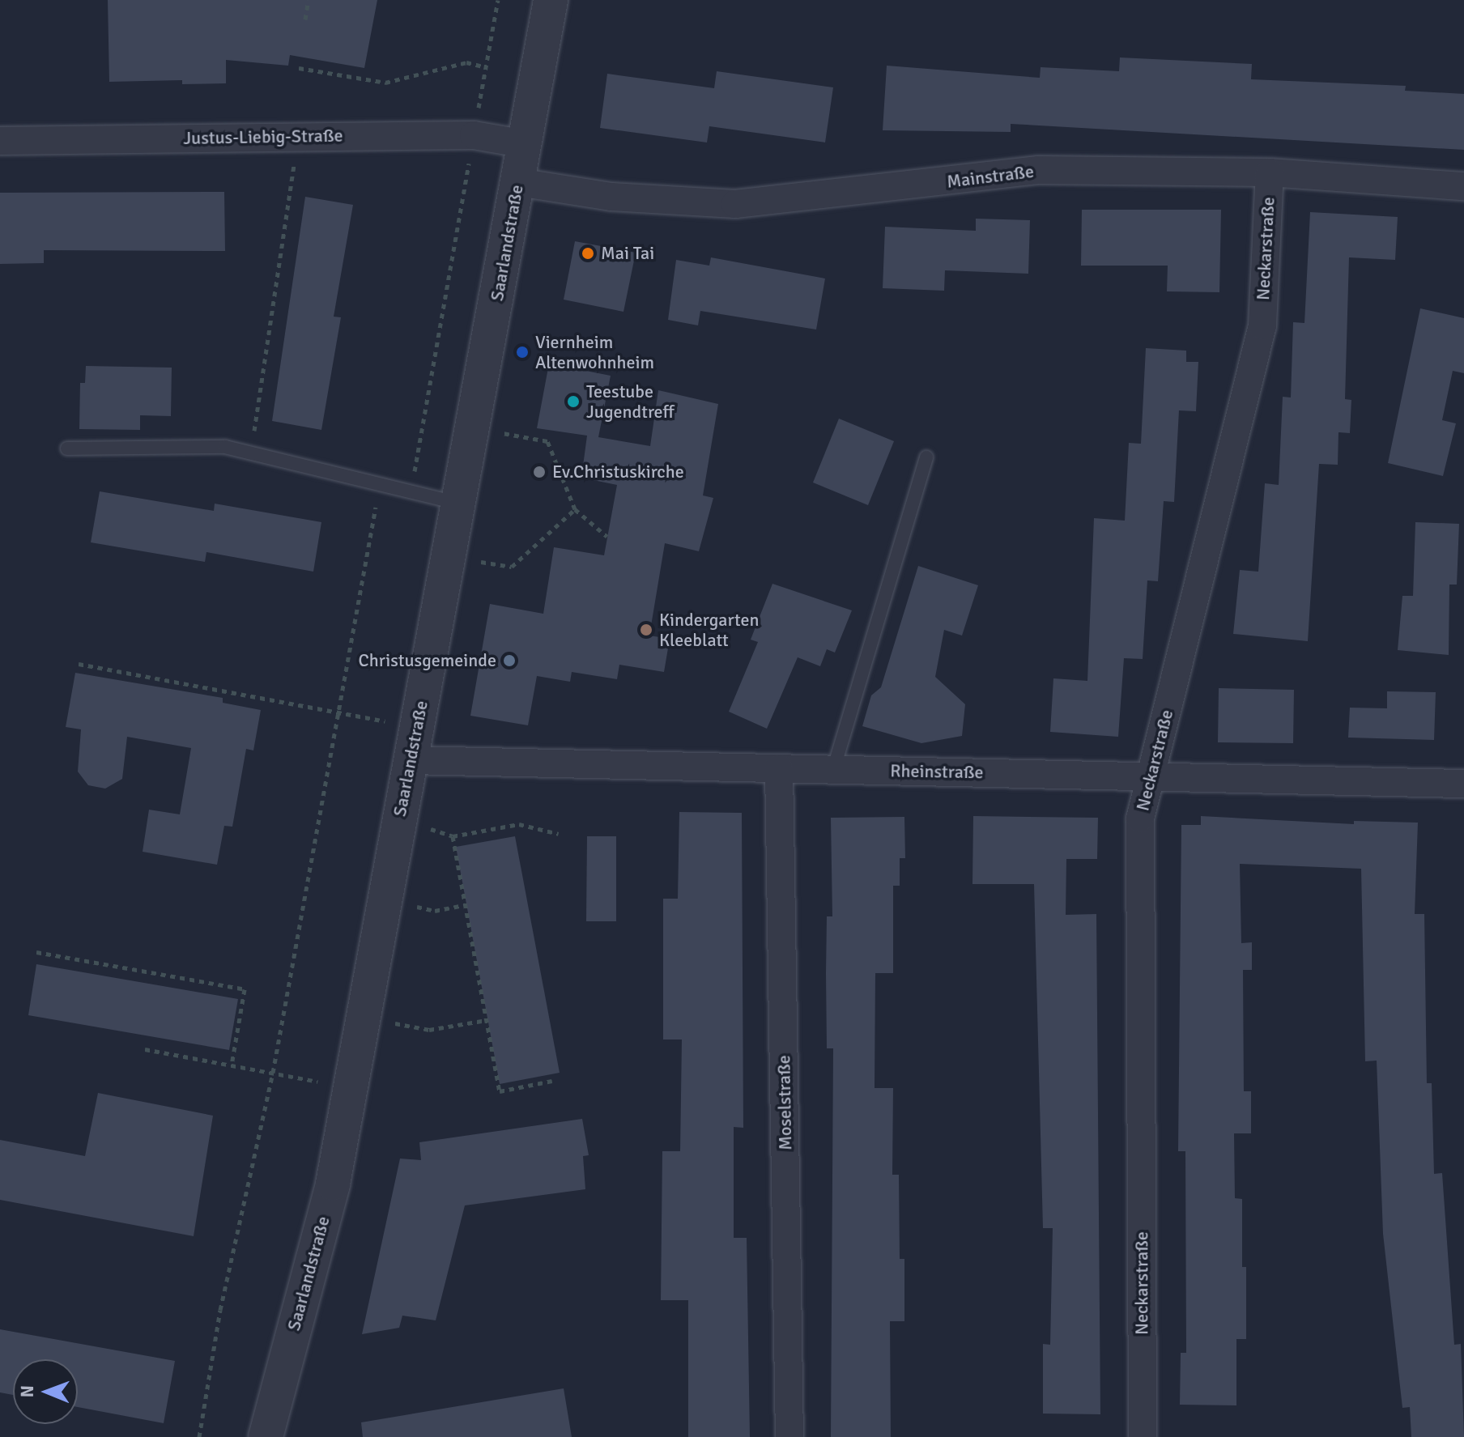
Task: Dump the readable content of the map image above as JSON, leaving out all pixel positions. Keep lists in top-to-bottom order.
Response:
{
  "streets": {
    "street": [
      "Justus-Liebig-Straße",
      "Mainstraße",
      "Saarlandstraße",
      "Neckarstraße",
      "Rheinstraße",
      "Moselstraße"
    ]
  },
  "crossings": [
    ["Justus-Liebig-Straße", "Saarlandstraße"],
    ["Mainstraße", "Saarlandstraße"],
    ["Mainstraße", "Neckarstraße"],
    ["Saarlandstraße", "Rheinstraße"],
    ["Neckarstraße", "Rheinstraße"],
    ["Rheinstraße", "Moselstraße"]
  ],
  "places": [
    "Mai Tai",
    "Viernheim Altenwohnheim",
    "Teestube Jugendtreff",
    "Ev.Christuskirche",
    "Kindergarten Kleeblatt",
    "Christusgemeinde"
  ],
  "north": "left"
}
